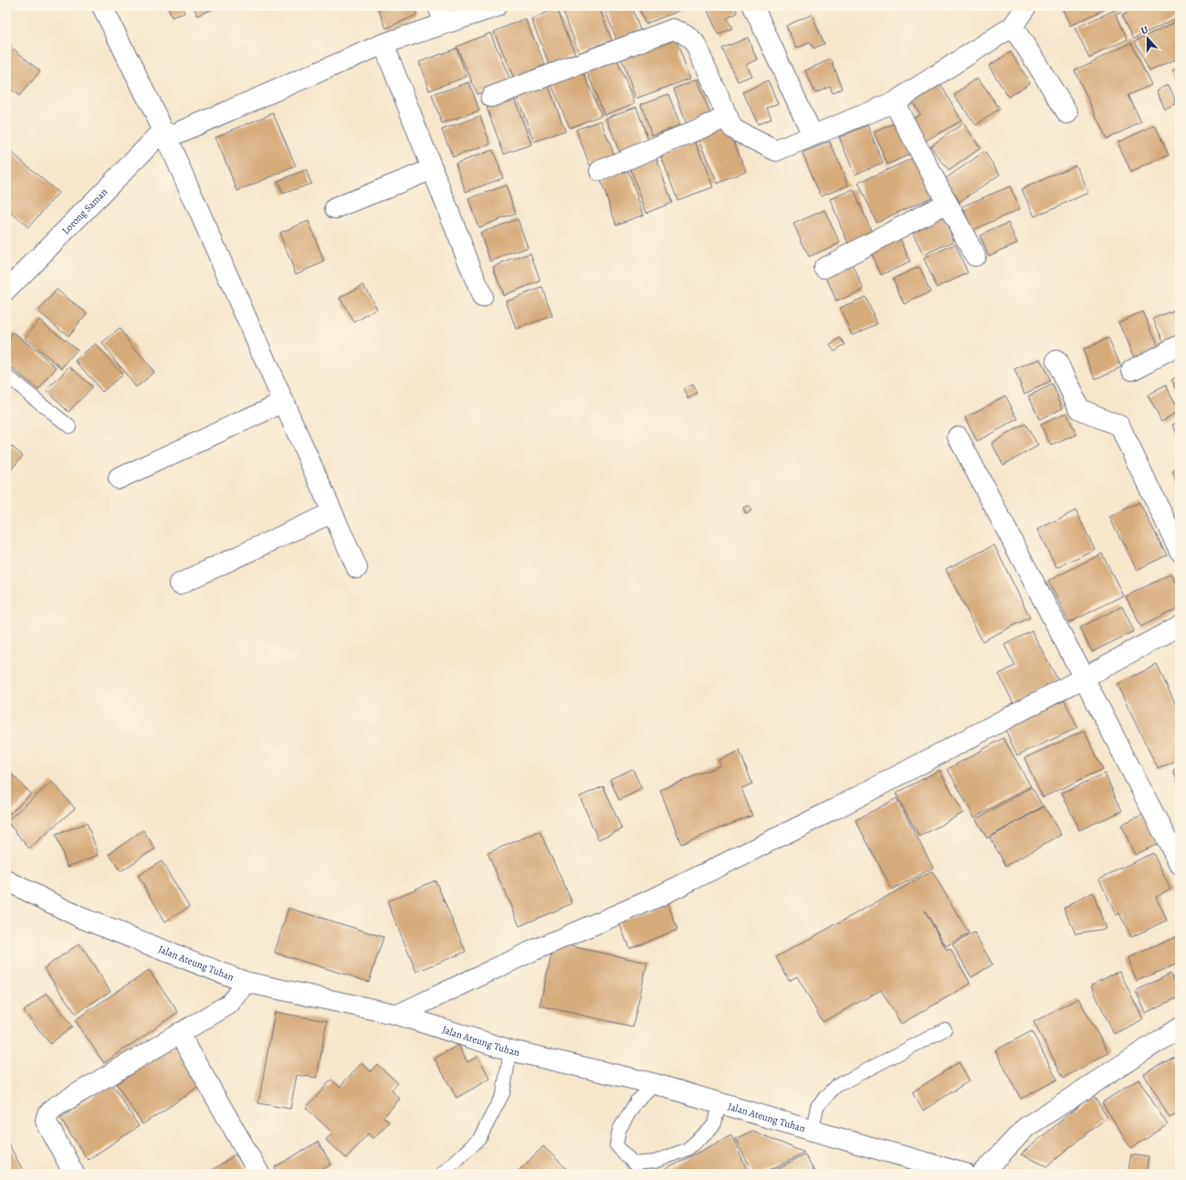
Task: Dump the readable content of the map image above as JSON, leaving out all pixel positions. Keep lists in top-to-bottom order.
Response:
{
  "streets": {
    "street": ["Lorong Saman", "Jalan Ateung Tuhan"]
  },
  "north": "top"
}
